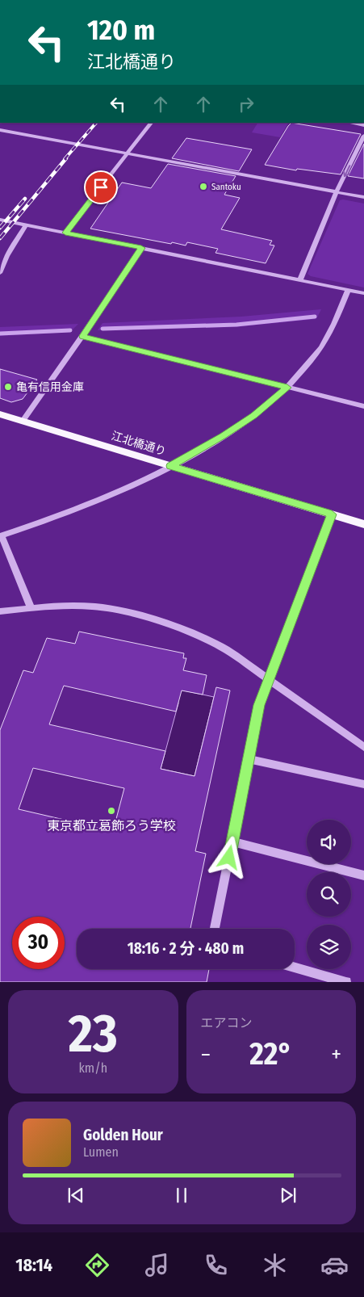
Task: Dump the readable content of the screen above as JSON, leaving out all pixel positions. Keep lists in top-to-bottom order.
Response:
{
  "streets": {
    "main road": ["江北橋通り"]
  },
  "places": ["Santoku", "亀有信用金庫", "東京都立葛飾ろう学校"],
  "page": {
    "turn": ["120 m", "江北橋通り"],
    "limit": "30",
    "trip": "18:16 · 2 分 · 480 m",
    "tile": [
      ["23", "km/h"],
      "エアコン"
    ],
    "heat": ["−", "22°", "+"],
    "song": ["Golden Hour", "Lumen"],
    "tabs": "18:14"
  }
}
